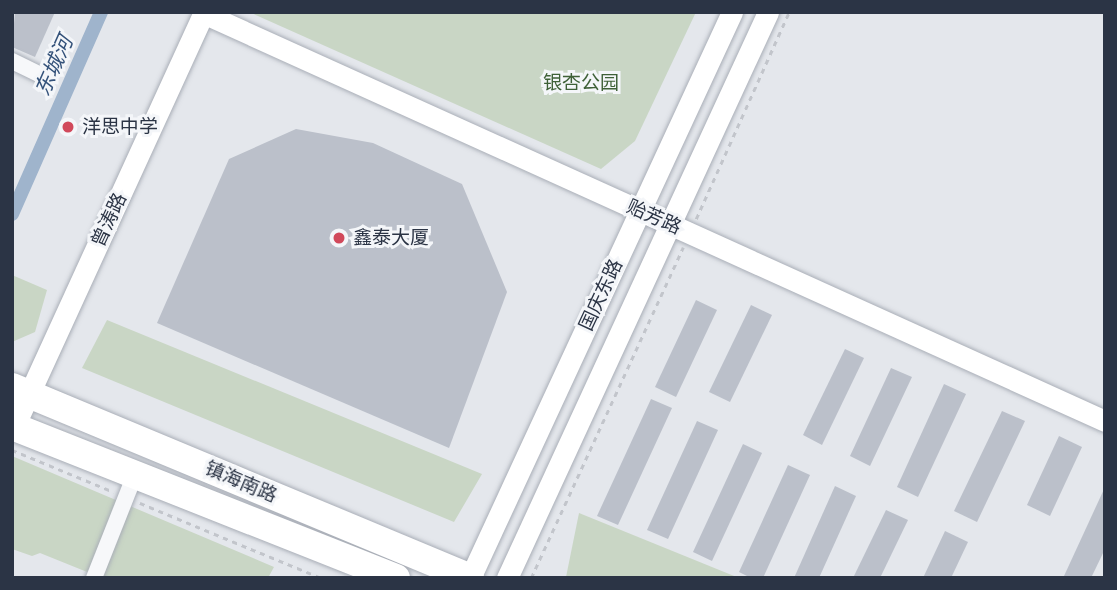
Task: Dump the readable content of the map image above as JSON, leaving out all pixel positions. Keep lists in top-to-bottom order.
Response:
{
  "streets": {
    "highway": ["镇海南路"],
    "street": ["贻芳路", "曾涛路", "国庆东路"]
  },
  "crossings": [
    ["贻芳路", "曾涛路"],
    ["贻芳路", "国庆东路"],
    ["曾涛路", "镇海南路"],
    ["国庆东路", "镇海南路"]
  ],
  "water": ["东城河"],
  "parks": ["银杏公园"],
  "places": ["洋思中学", "鑫泰大厦"]
}
